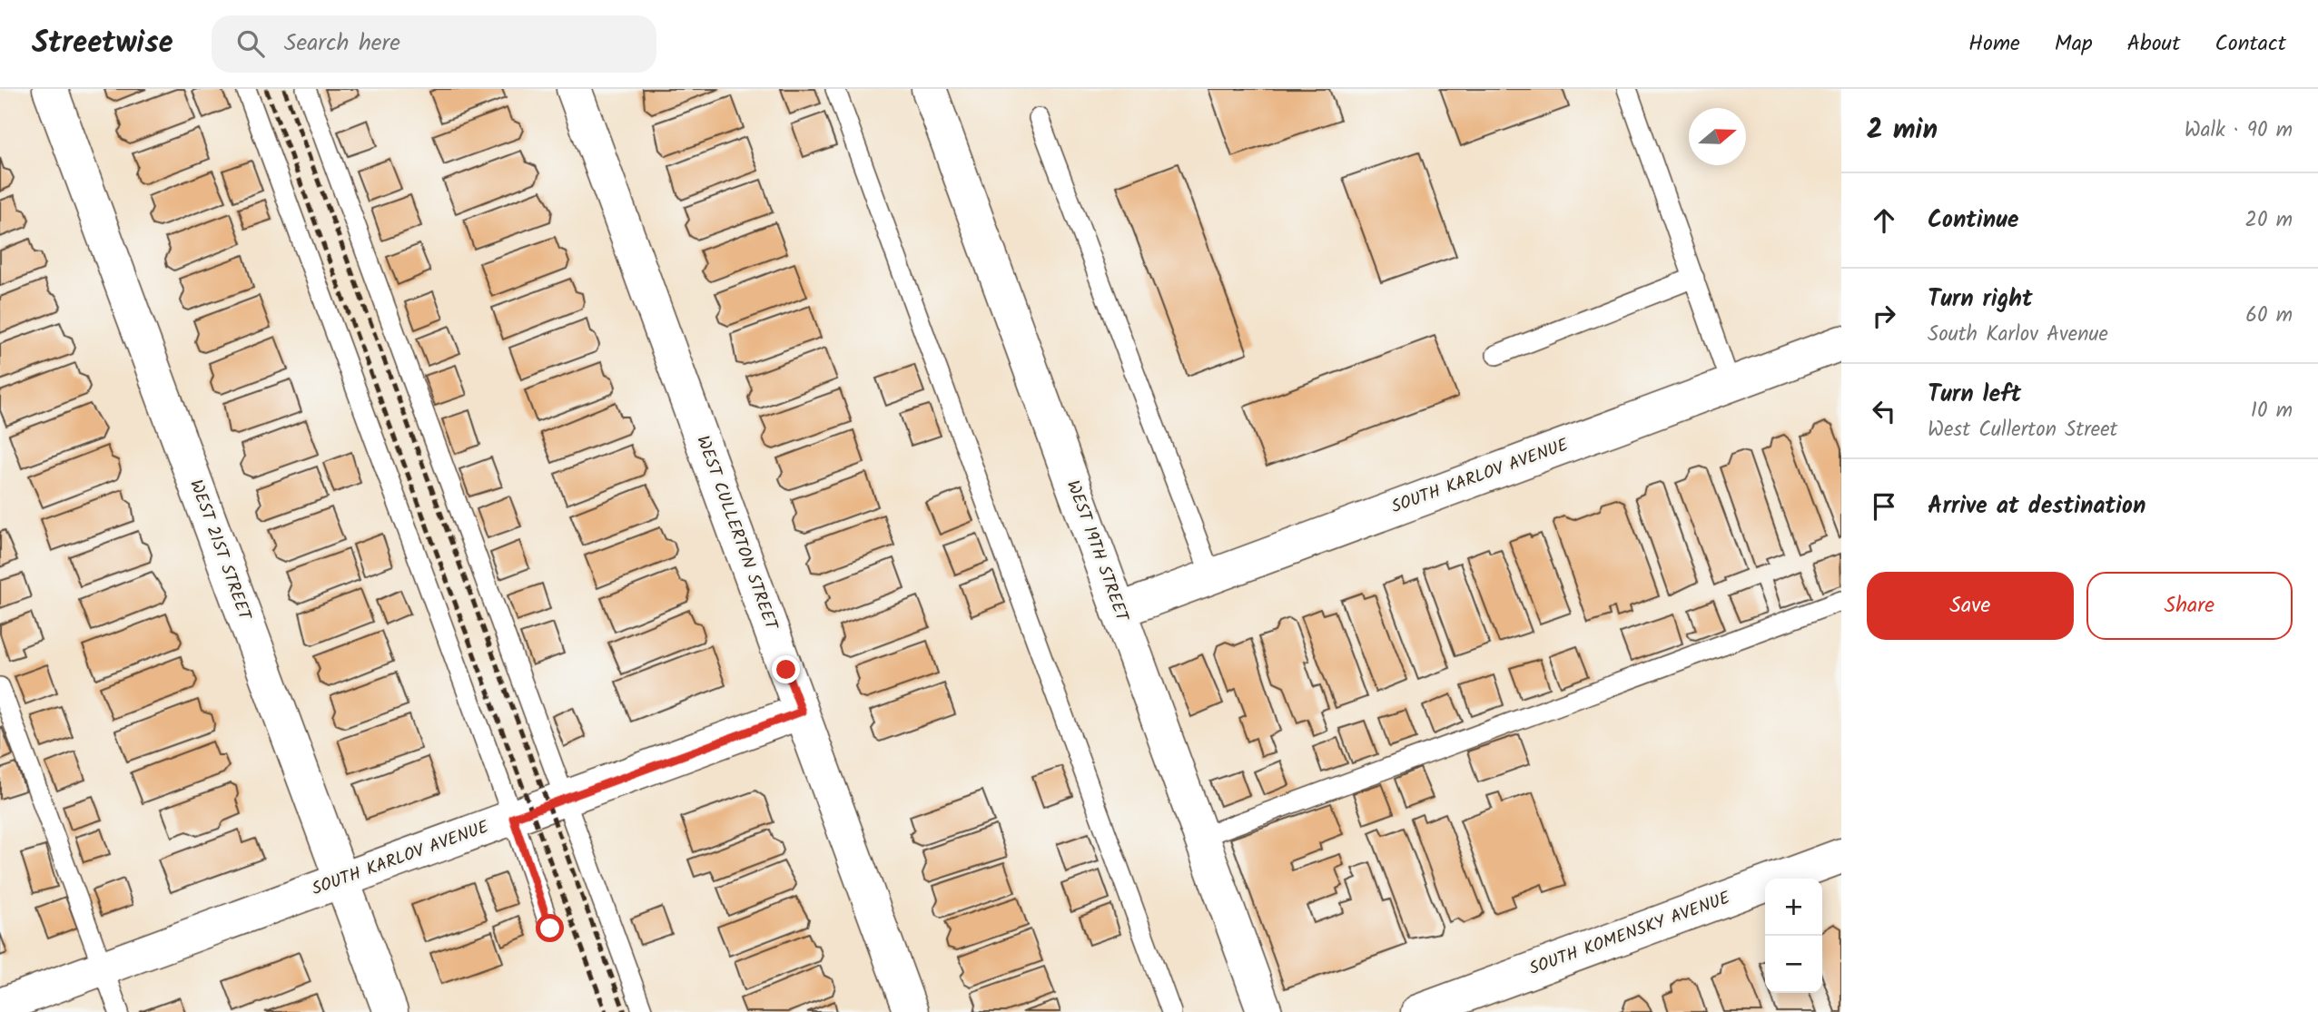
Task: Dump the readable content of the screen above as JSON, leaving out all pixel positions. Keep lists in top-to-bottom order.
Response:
{
  "streets": {
    "street": [
      "SOUTH KARLOV AVENUE",
      "WEST CULLERTON STREET",
      "WEST 21ST STREET",
      "WEST 19TH STREET",
      "SOUTH KOMENSKY AVENUE"
    ]
  },
  "crossings": [
    ["SOUTH KARLOV AVENUE", "WEST CULLERTON STREET"],
    ["SOUTH KARLOV AVENUE", "WEST 21ST STREET"],
    ["SOUTH KARLOV AVENUE", "WEST 19TH STREET"]
  ],
  "north": "right",
  "page": {
    "header": "Streetwise",
    "search": "Search here",
    "nav": [
      "Home",
      "Map",
      "About",
      "Contact"
    ],
    "heading": ["2 min", "Walk · 90 m"],
    "list": [
      ["Continue", "20 m"],
      ["Turn right", "South Karlov Avenue", "60 m"],
      ["Turn left", "West Cullerton Street", "10 m"],
      "Arrive at destination"
    ],
    "buttons": ["Save", "Share"],
    "map_buttons": ["+", "−"]
  }
}
